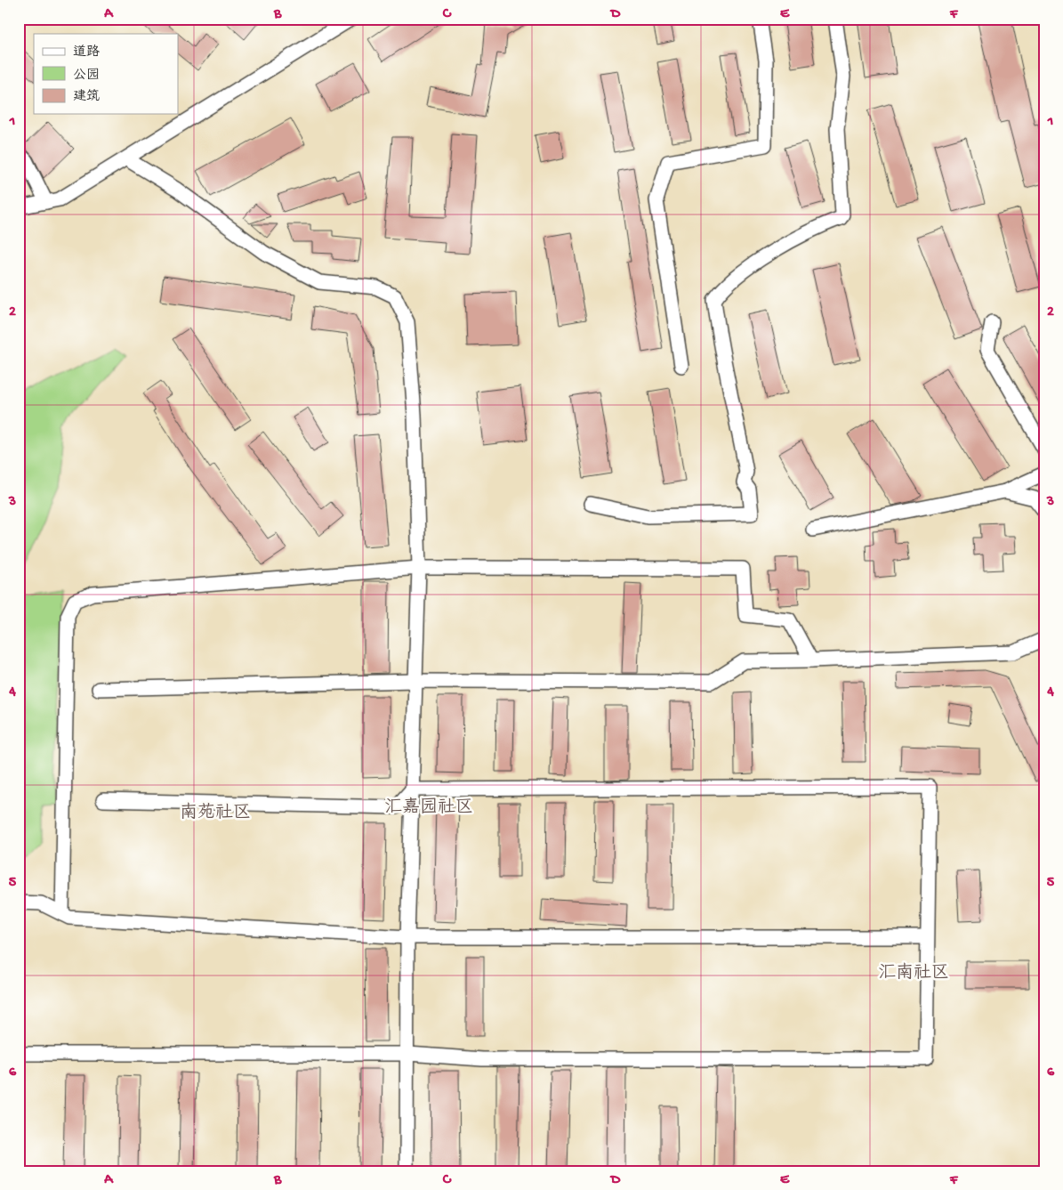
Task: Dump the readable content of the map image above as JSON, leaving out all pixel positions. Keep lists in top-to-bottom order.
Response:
{
  "districts": ["汇嘉园社区", "南苑社区", "汇南社区"],
  "legend": ["道路", "公园", "建筑"],
  "grid": {
    "columns": [
      "A",
      "B",
      "C",
      "D",
      "E",
      "F"
    ],
    "rows": [
      "1",
      "2",
      "3",
      "4",
      "5",
      "6"
    ]
  }
}
